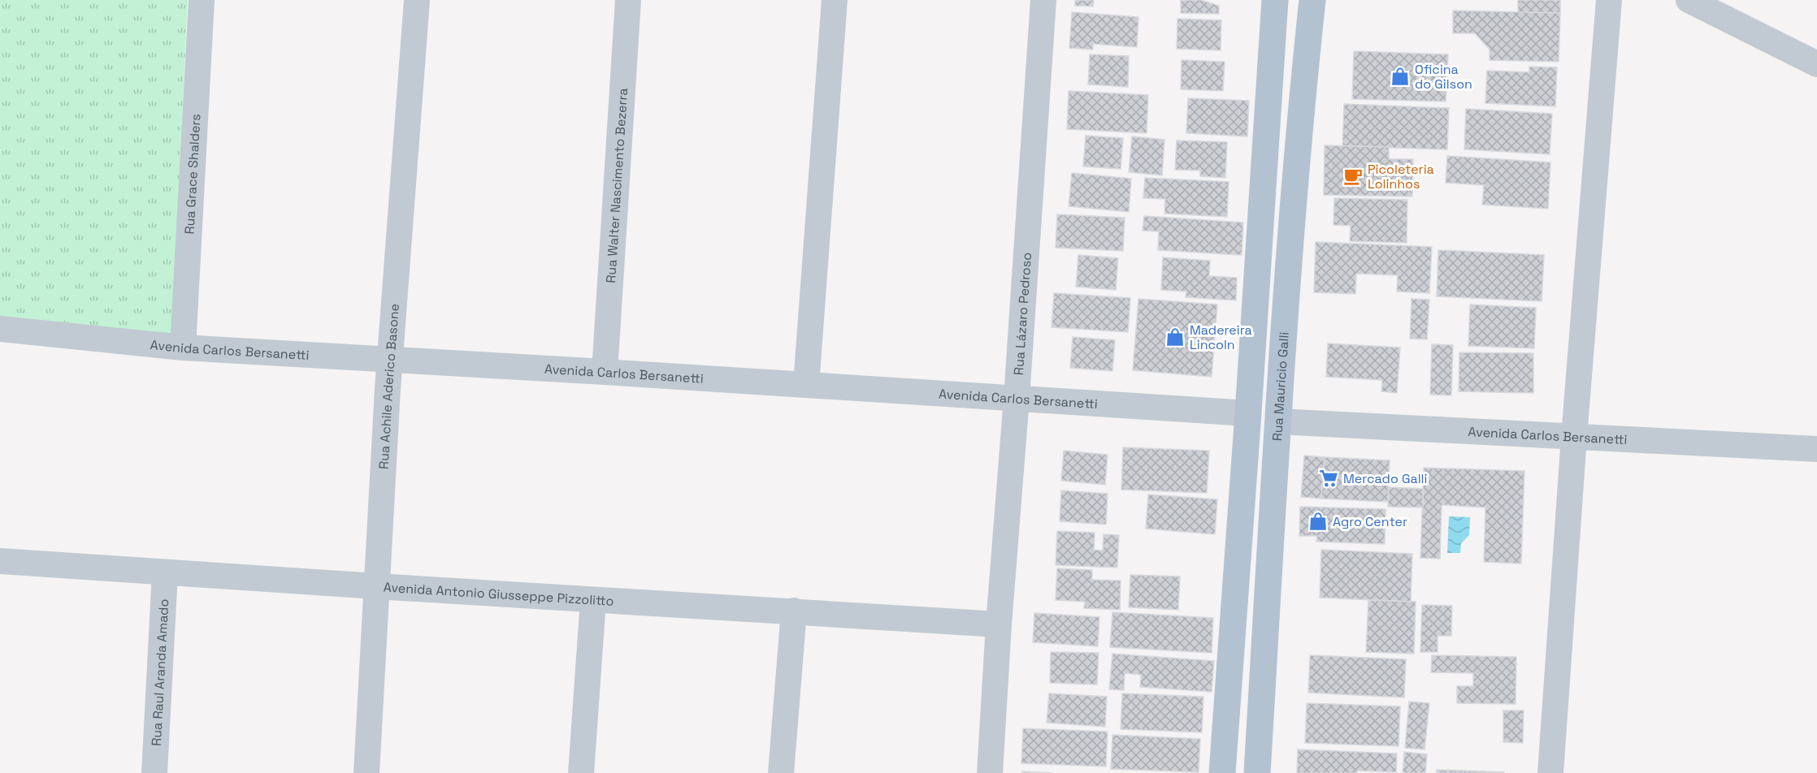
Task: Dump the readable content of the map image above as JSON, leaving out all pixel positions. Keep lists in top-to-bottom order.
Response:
{
  "streets": {
    "main road": ["Rua Mauricio Galli"],
    "street": [
      "Rua Grace Shalders",
      "Rua Walter Nascimento Bezerra",
      "Rua Lázaro Pedroso",
      "Avenida Carlos Bersanetti",
      "Rua Achile Aderico Basone",
      "Avenida Antonio Giusseppe Pizzolitto",
      "Rua Raul Aranda Amado"
    ]
  },
  "crossings": [
    ["Rua Grace Shalders", "Avenida Carlos Bersanetti"],
    ["Rua Walter Nascimento Bezerra", "Avenida Carlos Bersanetti"],
    ["Rua Lázaro Pedroso", "Avenida Carlos Bersanetti"],
    ["Rua Lázaro Pedroso", "Avenida Antonio Giusseppe Pizzolitto"],
    ["Avenida Carlos Bersanetti", "Rua Achile Aderico Basone"],
    ["Avenida Carlos Bersanetti", "Rua Mauricio Galli"],
    ["Rua Achile Aderico Basone", "Avenida Antonio Giusseppe Pizzolitto"],
    ["Avenida Antonio Giusseppe Pizzolitto", "Rua Raul Aranda Amado"]
  ],
  "places": {
    "shop": ["Oficina do Gilson", "Madereira Lincoln", "Agro Center"],
    "cafe": ["Picoleteria Lolinhos"],
    "supermarket": ["Mercado Galli"]
  }
}
